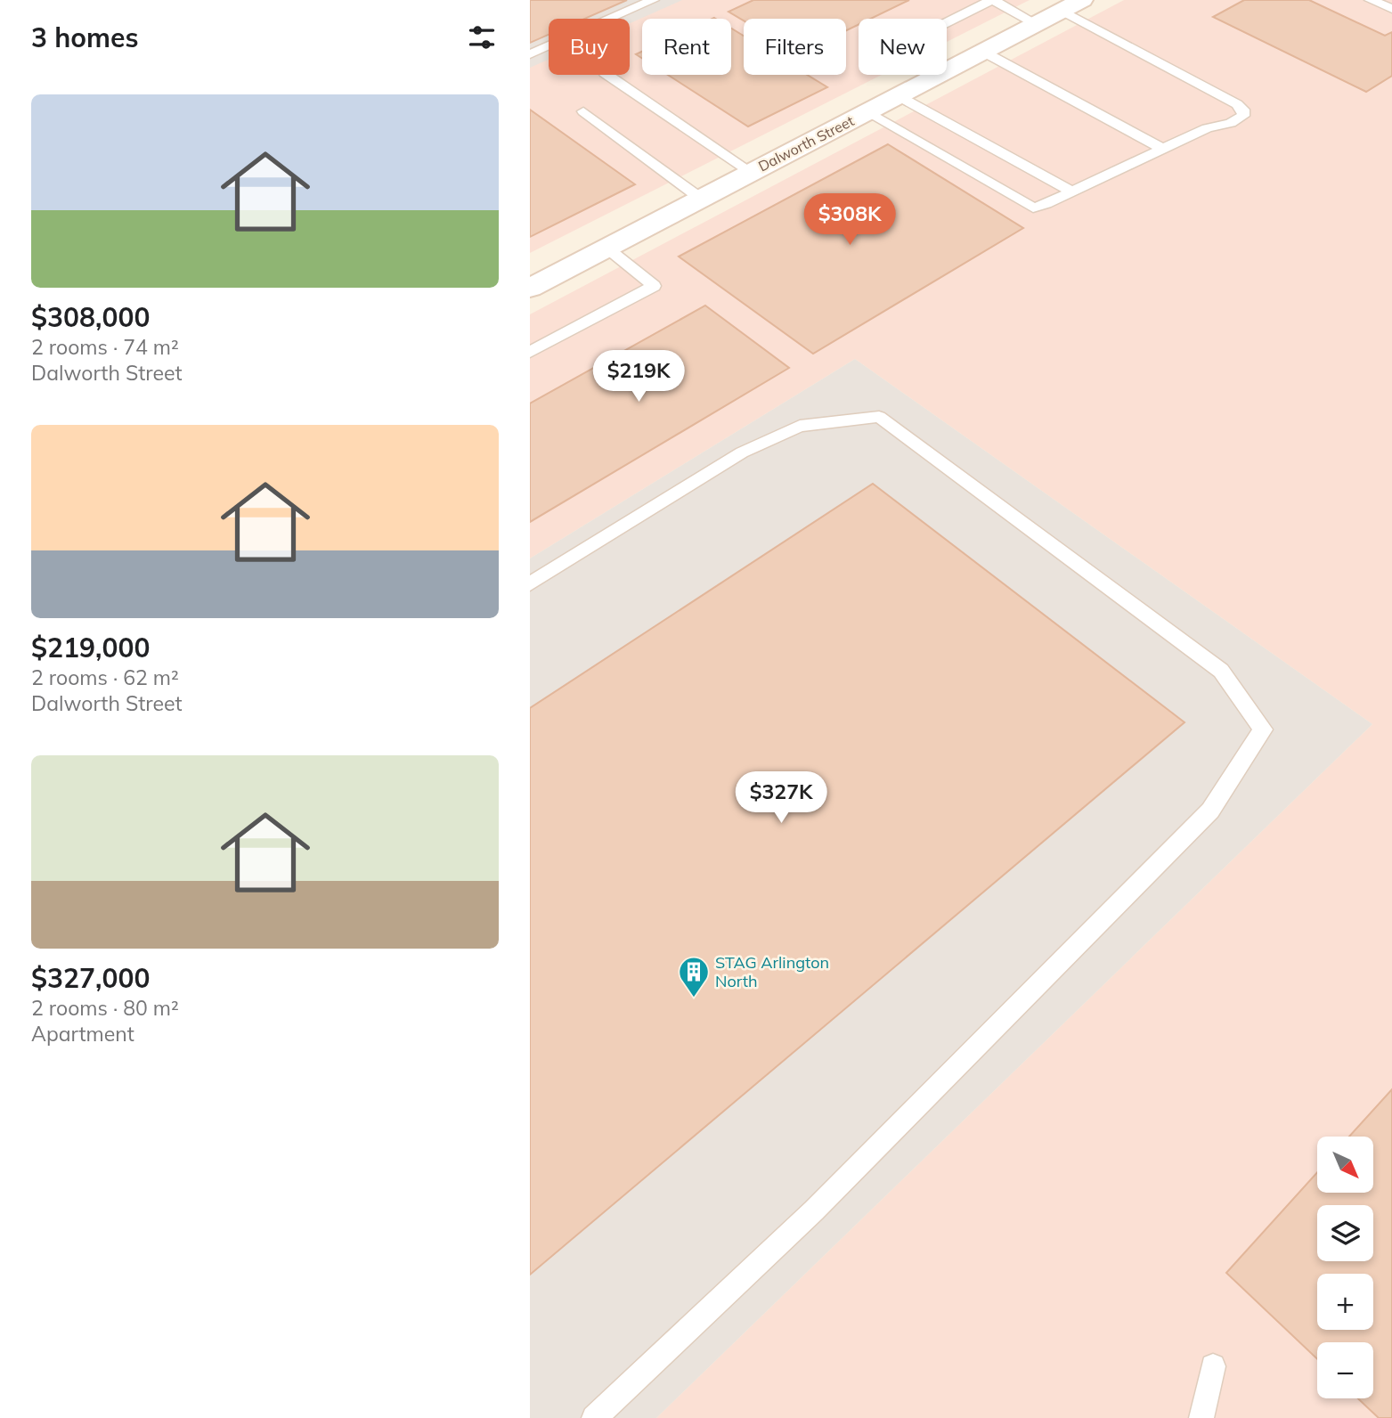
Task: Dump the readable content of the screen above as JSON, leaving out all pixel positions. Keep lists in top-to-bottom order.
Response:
{
  "streets": {
    "street": ["Dalworth Street"]
  },
  "places": {
    "building": ["STAG Arlington North"]
  },
  "north": "bottom right",
  "page": {
    "heading": "3 homes",
    "chip": [
      "Buy",
      "Rent",
      "Filters",
      "New"
    ],
    "list": [
      {
        "name": "$308,000",
        "note": "2 rooms · 74 m² · Dalworth Street"
      },
      {
        "name": "$219,000",
        "note": "2 rooms · 62 m² · Dalworth Street"
      },
      {
        "name": "$327,000",
        "note": "2 rooms · 80 m² · Apartment"
      }
    ],
    "price": ["$308K", "$219K", "$327K"],
    "map_buttons": ["+", "−"]
  }
}
